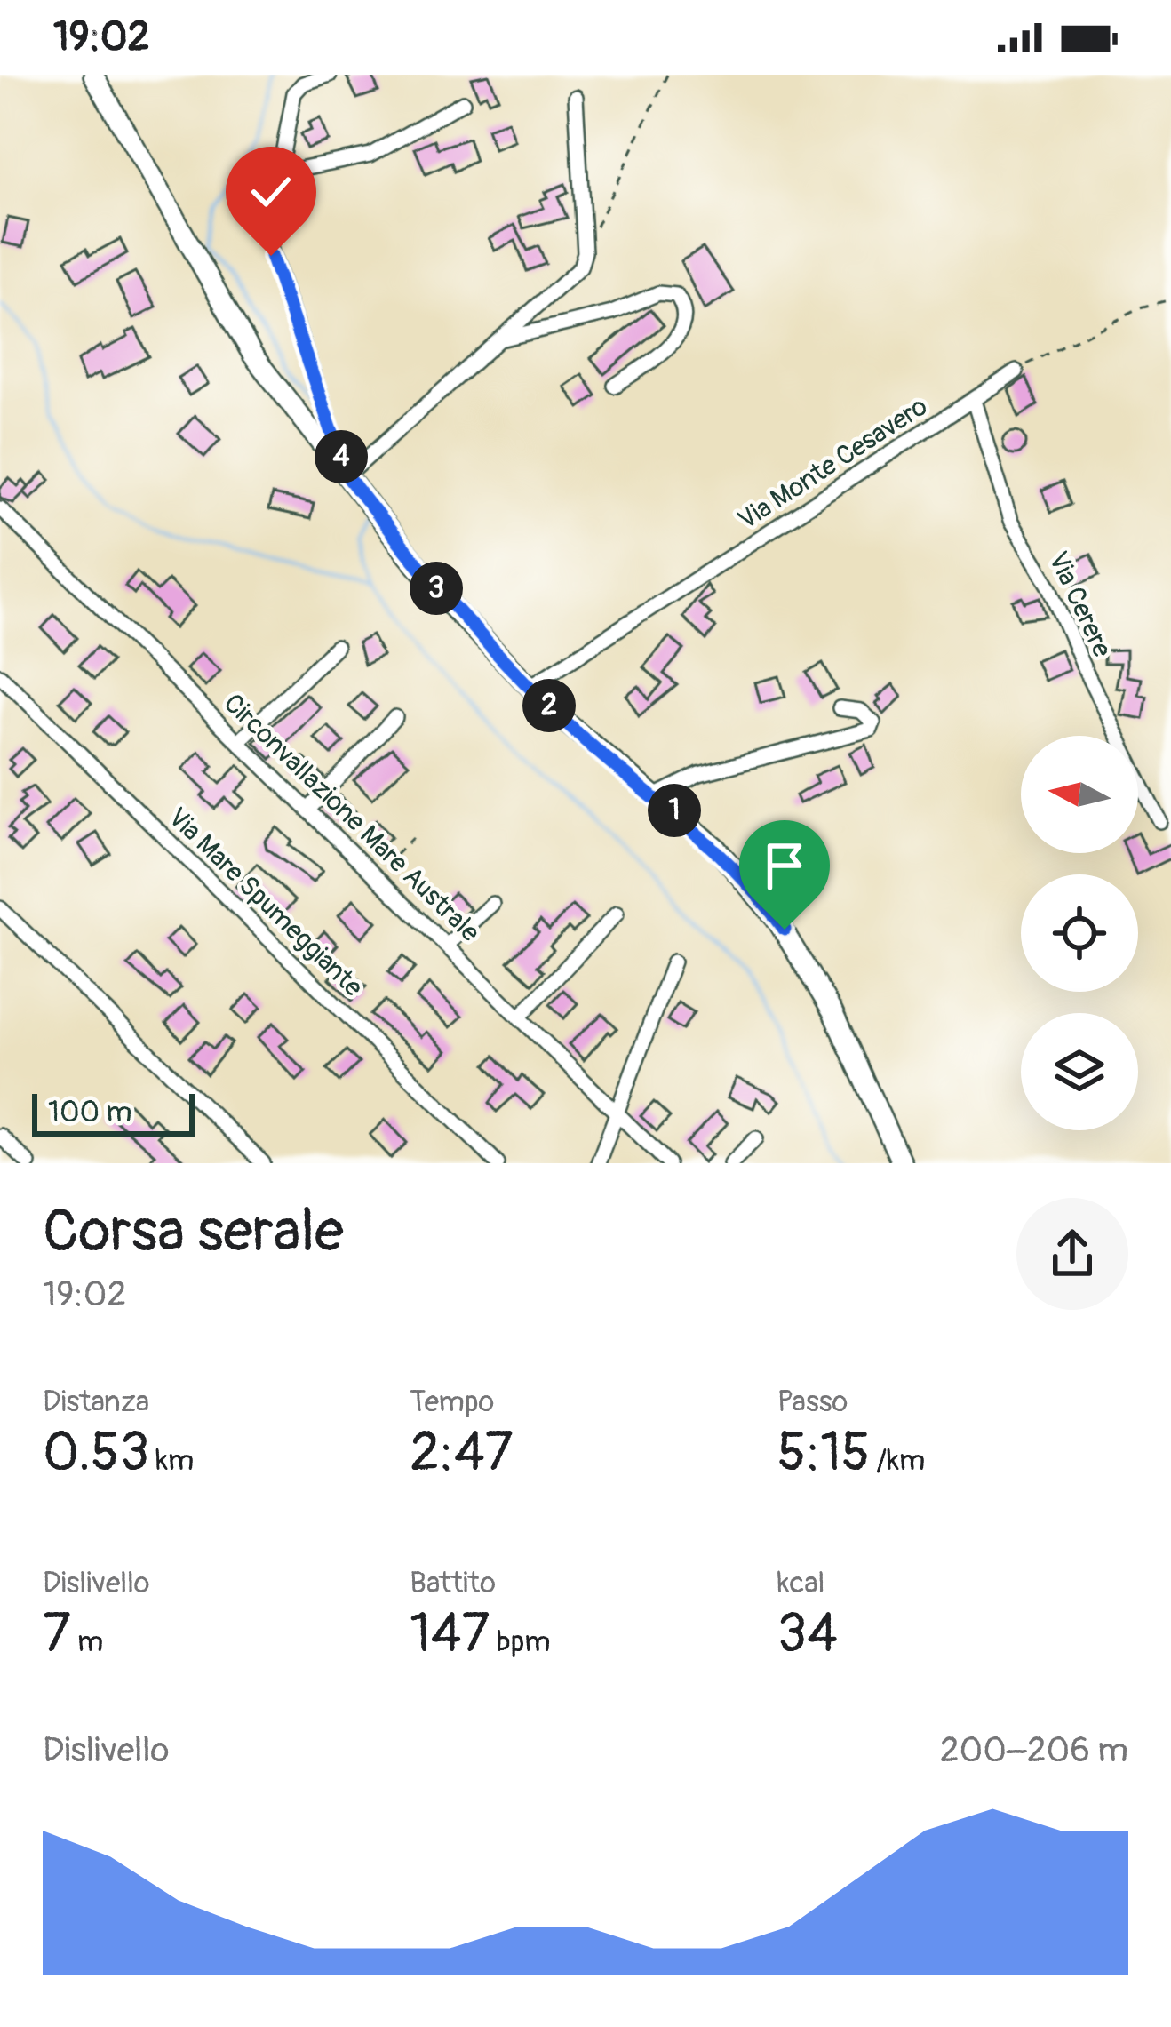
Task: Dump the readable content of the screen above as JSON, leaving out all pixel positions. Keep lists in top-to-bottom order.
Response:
{
  "streets": {
    "street": [
      "Via Monte Cesavero",
      "Via Cerere",
      "Circonvallazione Mare Australe",
      "Via Mare Spumeggiante"
    ]
  },
  "crossings": [
    ["Via Monte Cesavero", "Via Cerere"]
  ],
  "scale_bar": "100 m",
  "north": "left",
  "page": {
    "status": "19:02",
    "pins": [
      "4",
      "3",
      "2",
      "1"
    ],
    "scale": "100 m",
    "heading": ["Corsa serale", "19:02"],
    "stats": [
      ["Distanza", "0.53 km"],
      ["Tempo", "2:47"],
      ["Passo", "5:15 /km"],
      ["Dislivello", "7 m"],
      ["Battito", "147 bpm"],
      ["kcal", "34"]
    ],
    "chart": ["Dislivello", "200–206 m"]
  }
}
